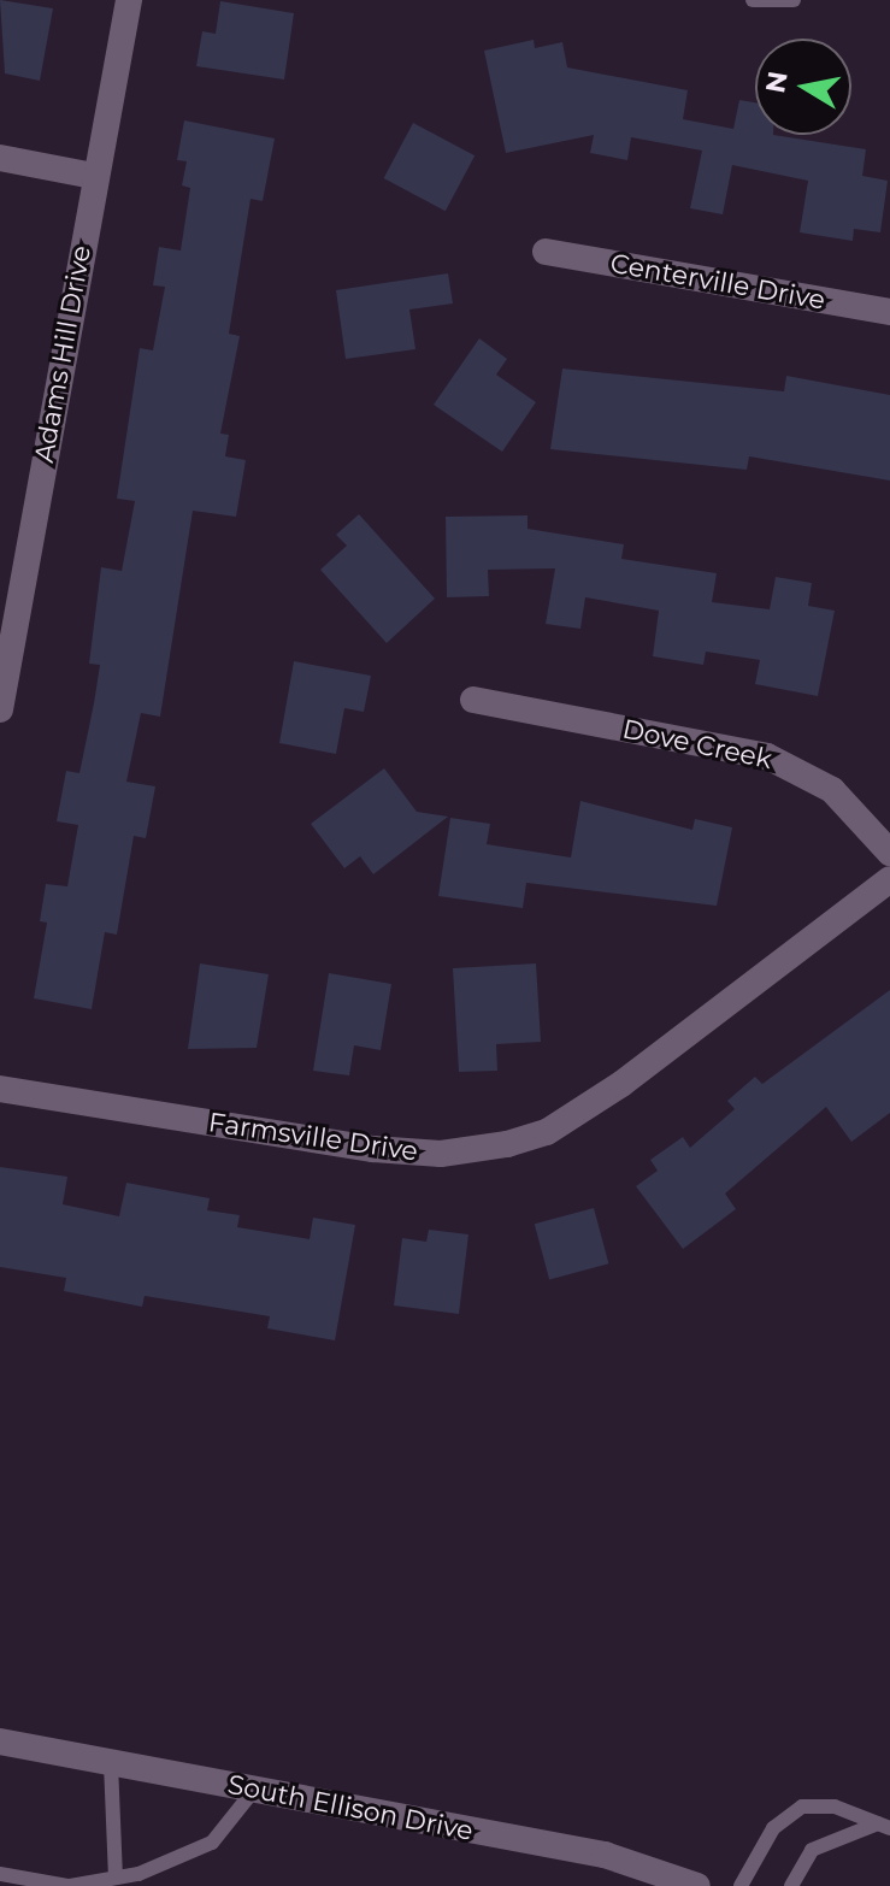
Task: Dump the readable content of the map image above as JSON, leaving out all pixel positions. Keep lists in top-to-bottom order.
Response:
{
  "streets": {
    "street": [
      "Centerville Drive",
      "Adams Hill Drive",
      "Dove Creek",
      "Farmsville Drive",
      "South Ellison Drive"
    ]
  },
  "north": "left"
}
